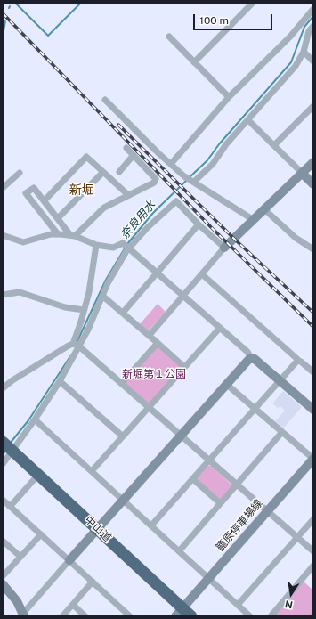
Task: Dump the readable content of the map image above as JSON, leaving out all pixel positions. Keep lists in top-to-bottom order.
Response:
{
  "streets": {
    "highway": ["中山道"],
    "street": ["籠原停車場線"]
  },
  "crossings": [
    ["籠原停車場線", "中山道"]
  ],
  "districts": ["新堀"],
  "water": ["奈良用水"],
  "parks": ["新堀第１公園"],
  "scale_bar": "100 m",
  "north": "bottom"
}
